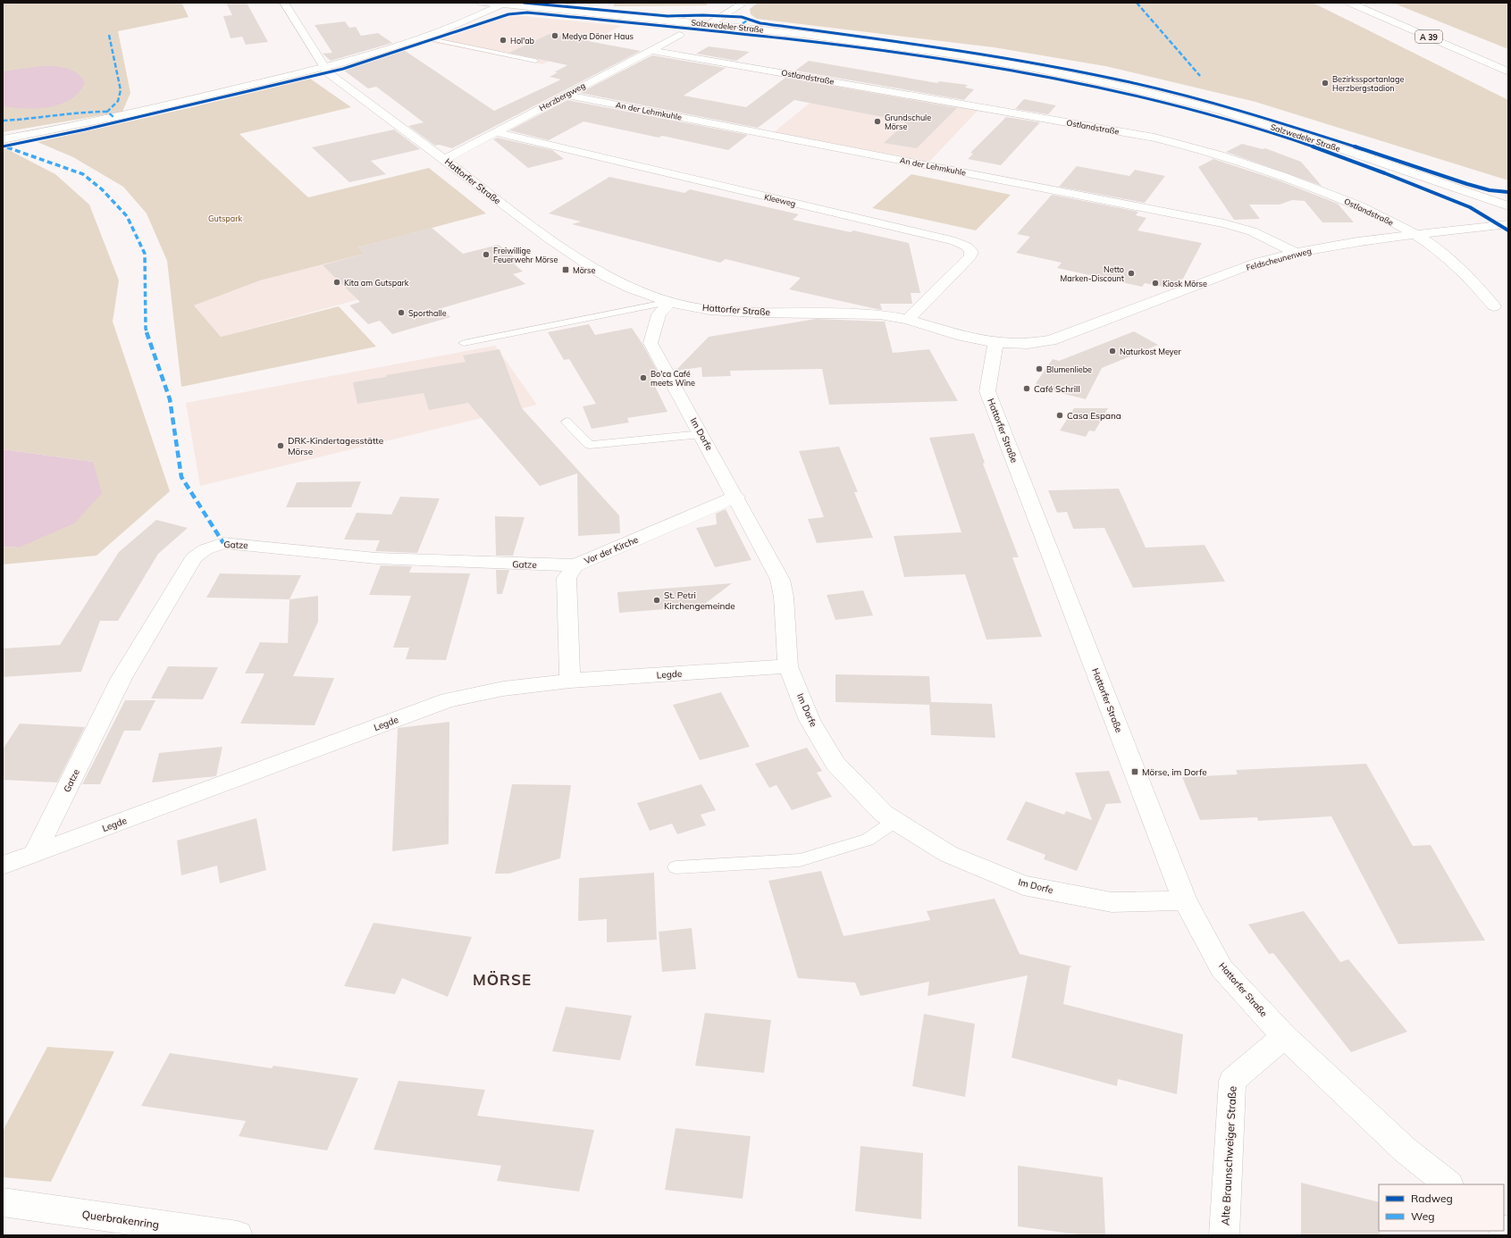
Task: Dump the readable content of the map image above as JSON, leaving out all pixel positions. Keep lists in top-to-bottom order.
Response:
{
  "streets": {
    "main road": [
      "Salzwedeler Straße",
      "A 39",
      "Ostlandstraße",
      "Herzbergweg",
      "An der Lehmkuhle",
      "Hattorfer Straße",
      "Kleeweg",
      "Feldscheunenweg",
      "Im Dorfe",
      "Gatze",
      "Vor der Kirche",
      "Legde",
      "Alte Braunschweiger Straße",
      "Querbrakenring"
    ]
  },
  "crossings": [
    ["Ostlandstraße", "Herzbergweg"],
    ["Ostlandstraße", "Feldscheunenweg"],
    ["Herzbergweg", "An der Lehmkuhle"],
    ["Herzbergweg", "Hattorfer Straße"],
    ["Herzbergweg", "Kleeweg"],
    ["An der Lehmkuhle", "Feldscheunenweg"],
    ["Hattorfer Straße", "Kleeweg"],
    ["Hattorfer Straße", "Feldscheunenweg"],
    ["Hattorfer Straße", "Im Dorfe"],
    ["Hattorfer Straße", "Alte Braunschweiger Straße"],
    ["Im Dorfe", "Vor der Kirche"],
    ["Im Dorfe", "Legde"],
    ["Gatze", "Vor der Kirche"],
    ["Gatze", "Legde"],
    ["Vor der Kirche", "Legde"]
  ],
  "districts": ["MÖRSE"],
  "parks": ["Gutspark"],
  "places": {
    "other": [
      "Medya Döner Haus",
      "Hol'ab",
      "Bezirkssportanlage Herzbergstadion",
      "Grundschule Mörse",
      "Freiwillige Feuerwehr Mörse",
      "Netto Marken-Discount",
      "Kita am Gutspark",
      "Kiosk Mörse",
      "Sporthalle",
      "Naturkost Meyer",
      "Blumenliebe",
      "Bo'ca Café meets Wine",
      "Café Schrill",
      "Casa Espana",
      "DRK-Kindertagesstätte Mörse",
      "St. Petri Kirchengemeinde"
    ],
    "transit": ["Mörse", "Mörse, im Dorfe"]
  },
  "legend": ["Radweg", "Weg"]
}
